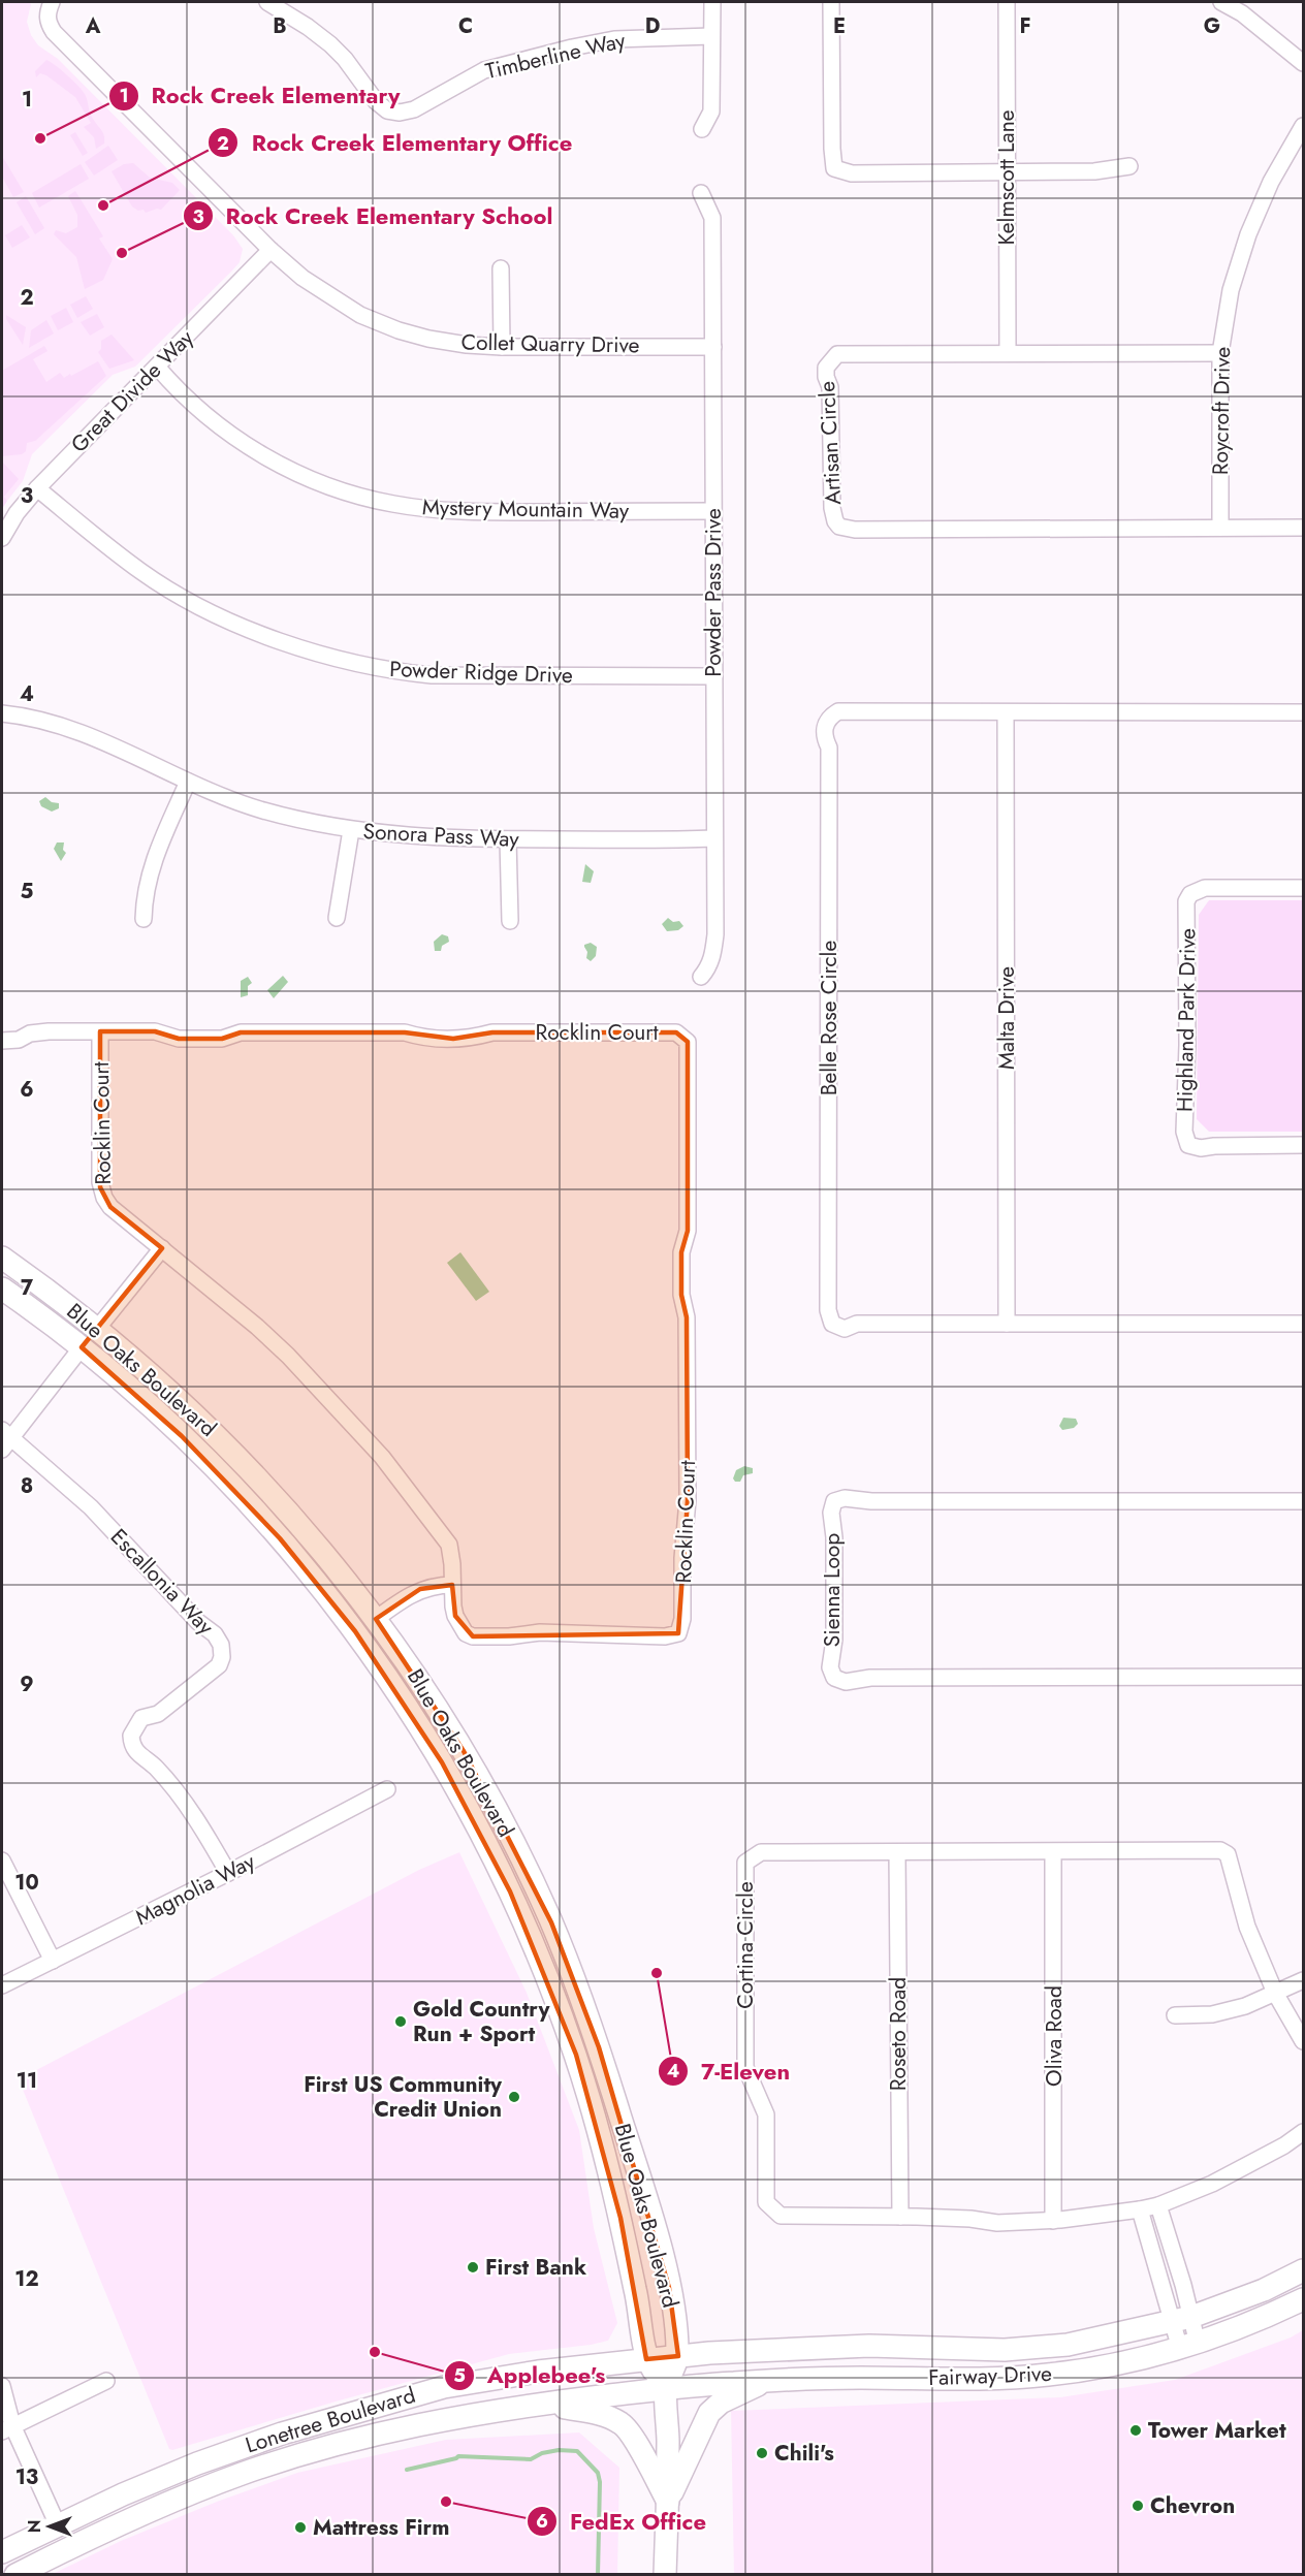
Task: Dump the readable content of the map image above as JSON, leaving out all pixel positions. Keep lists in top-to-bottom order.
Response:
{
  "streets": {
    "main road": ["Blue Oaks Boulevard", "Fairway Drive", "Lonetree Boulevard"],
    "street": [
      "Timberline Way",
      "Kelmscott Lane",
      "Collet Quarry Drive",
      "Great Divide Way",
      "Roycroft Drive",
      "Artisan Circle",
      "Mystery Mountain Way",
      "Powder Pass Drive",
      "Powder Ridge Drive",
      "Sonora Pass Way",
      "Belle Rose Circle",
      "Malta Drive",
      "Highland Park Drive",
      "Rocklin Court",
      "Escallonia Way",
      "Sienna Loop",
      "Magnolia Way",
      "Cortina Circle",
      "Roseto Road",
      "Oliva Road"
    ]
  },
  "crossings": [
    ["Kelmscott Lane", "Artisan Circle"],
    ["Collet Quarry Drive", "Great Divide Way"],
    ["Collet Quarry Drive", "Powder Pass Drive"],
    ["Great Divide Way", "Mystery Mountain Way"],
    ["Great Divide Way", "Powder Ridge Drive"],
    ["Roycroft Drive", "Artisan Circle"],
    ["Mystery Mountain Way", "Powder Pass Drive"],
    ["Powder Pass Drive", "Powder Ridge Drive"],
    ["Powder Pass Drive", "Sonora Pass Way"],
    ["Belle Rose Circle", "Malta Drive"],
    ["Blue Oaks Boulevard", "Fairway Drive"],
    ["Blue Oaks Boulevard", "Lonetree Boulevard"],
    ["Escallonia Way", "Magnolia Way"],
    ["Cortina Circle", "Roseto Road"],
    ["Cortina Circle", "Oliva Road"],
    ["Fairway Drive", "Lonetree Boulevard"]
  ],
  "places": [
    "Rock Creek Elementary",
    "Rock Creek Elementary Office",
    "Rock Creek Elementary School",
    "7-Eleven",
    "Gold Country Run + Sport",
    "First US Community Credit Union",
    "First Bank",
    "Applebee's",
    "Tower Market",
    "Chili's",
    "FedEx Office",
    "Chevron",
    "Mattress Firm"
  ],
  "north": "left",
  "grid": {
    "columns": [
      "A",
      "B",
      "C",
      "D",
      "E",
      "F",
      "G"
    ],
    "rows": [
      "1",
      "2",
      "3",
      "4",
      "5",
      "6",
      "7",
      "8",
      "9",
      "10",
      "11",
      "12",
      "13"
    ]
  }
}
